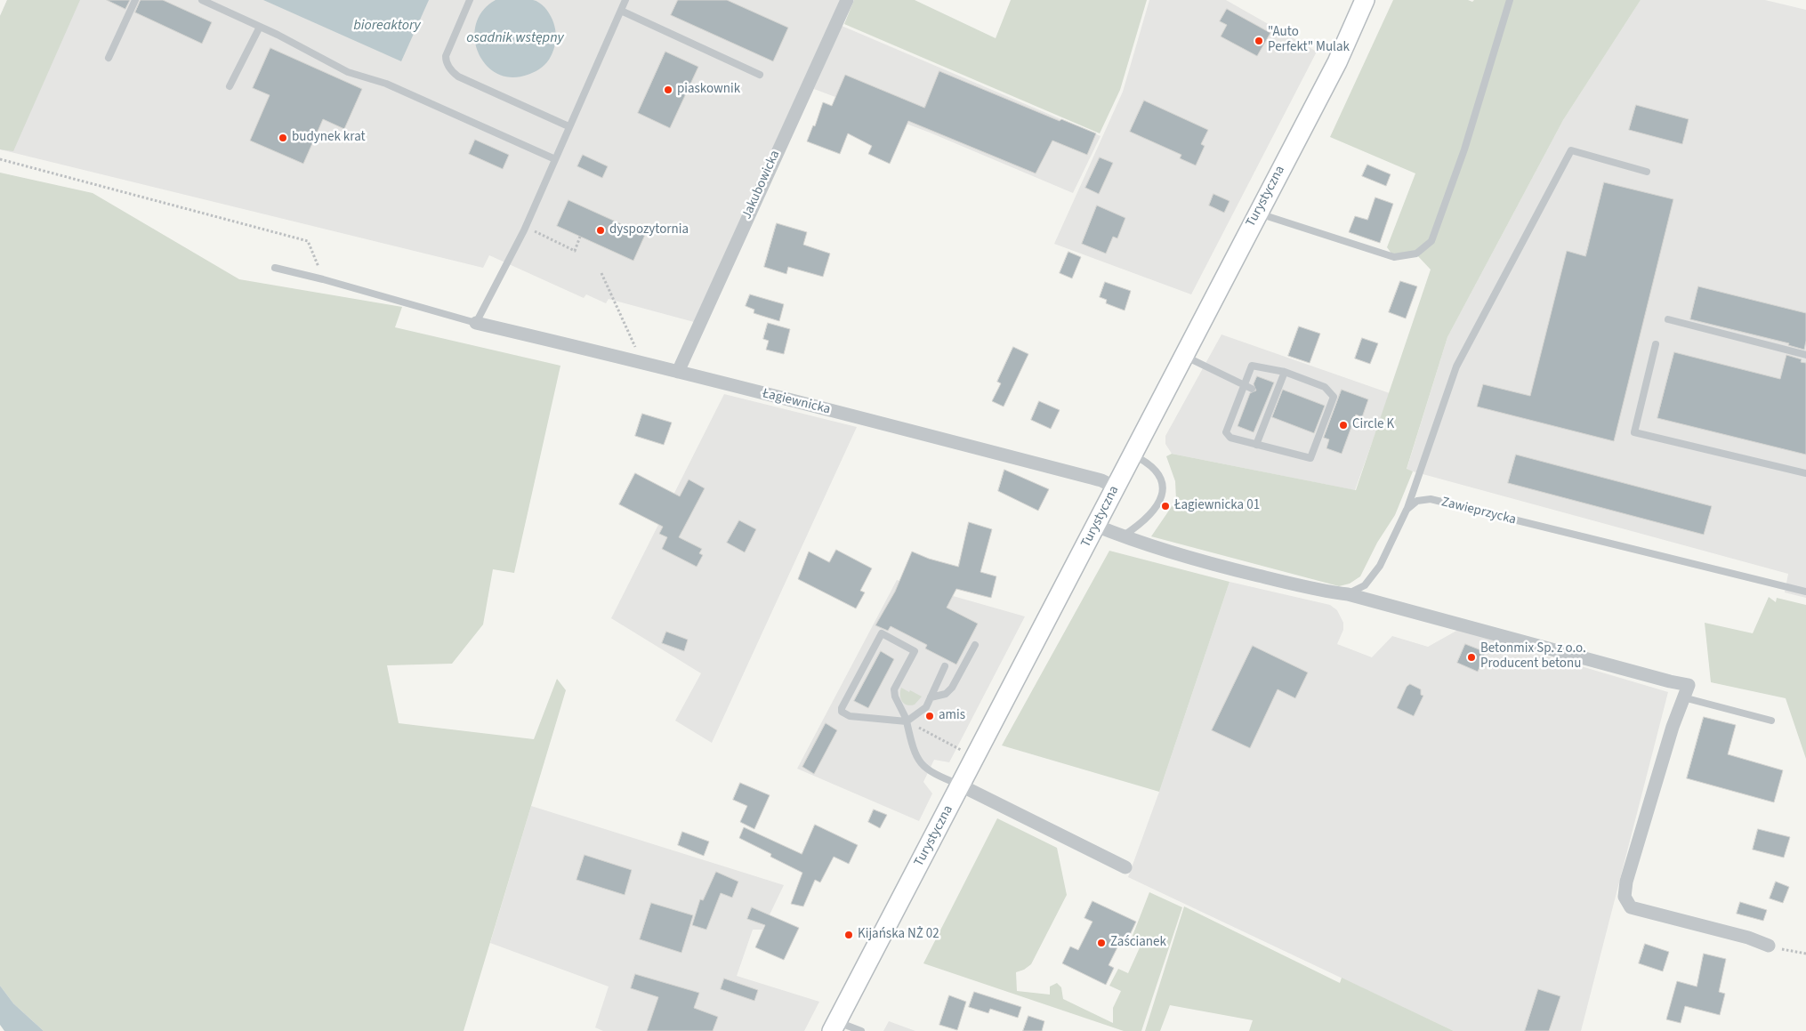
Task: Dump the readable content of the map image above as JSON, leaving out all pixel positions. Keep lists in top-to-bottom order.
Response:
{
  "streets": {
    "main road": ["Turystyczna"],
    "street": ["Jakubowicka", "Łagiewnicka"],
    "lane": ["Zawieprzycka"]
  },
  "crossings": [
    ["Jakubowicka", "Łagiewnicka"],
    ["Turystyczna", "Łagiewnicka"]
  ],
  "water": ["bioreaktory", "osadnik wstępny"],
  "places": [
    "\"Auto Perfekt\" Mulak",
    "piaskownik",
    "budynek krat",
    "dyspozytornia",
    "Circle K",
    "Łagiewnicka 01",
    "Betonmix Sp. z o.o. Producent betonu",
    "amis",
    "Kijańska NŻ 02",
    "Zaścianek"
  ]
}
